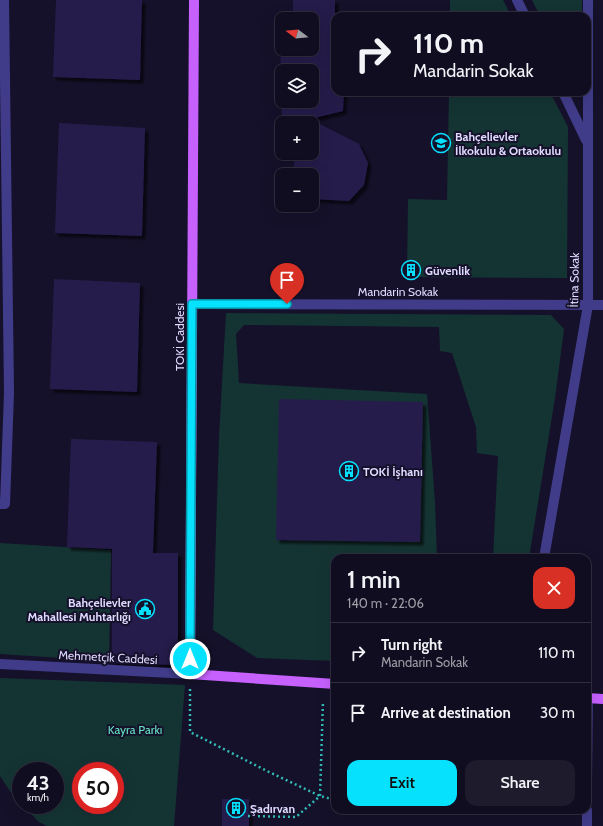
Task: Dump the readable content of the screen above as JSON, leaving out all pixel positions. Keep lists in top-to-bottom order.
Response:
{
  "streets": {
    "main road": ["TOKİ Caddesi", "Mehmetçik Caddesi"],
    "street": ["İtina Sokak", "Mandarin Sokak"]
  },
  "crossings": [
    ["İtina Sokak", "Mandarin Sokak"],
    ["Mandarin Sokak", "TOKİ Caddesi"],
    ["TOKİ Caddesi", "Mehmetçik Caddesi"]
  ],
  "parks": ["Kayra Parkı"],
  "places": {
    "school or university": ["Bahçelievler İlkokulu & Ortaokulu"],
    "building": ["Güvenlik", "TOKİ İşhanı", "Şadırvan"],
    "public building": ["Bahçelievler Mahallesi Muhtarlığı"]
  },
  "north": "left",
  "page": {
    "map_buttons": ["+", "−"],
    "turn": ["110 m", "Mandarin Sokak"],
    "heading": ["1 min", "140 m · 22:06"],
    "list": [
      {
        "name": "Turn right",
        "note": "Mandarin Sokak",
        "value": "110 m"
      },
      {
        "name": "Arrive at destination",
        "value": "30 m"
      }
    ],
    "buttons": ["Exit", "Share"],
    "speed": "43 km/h",
    "limit": "50"
  }
}
